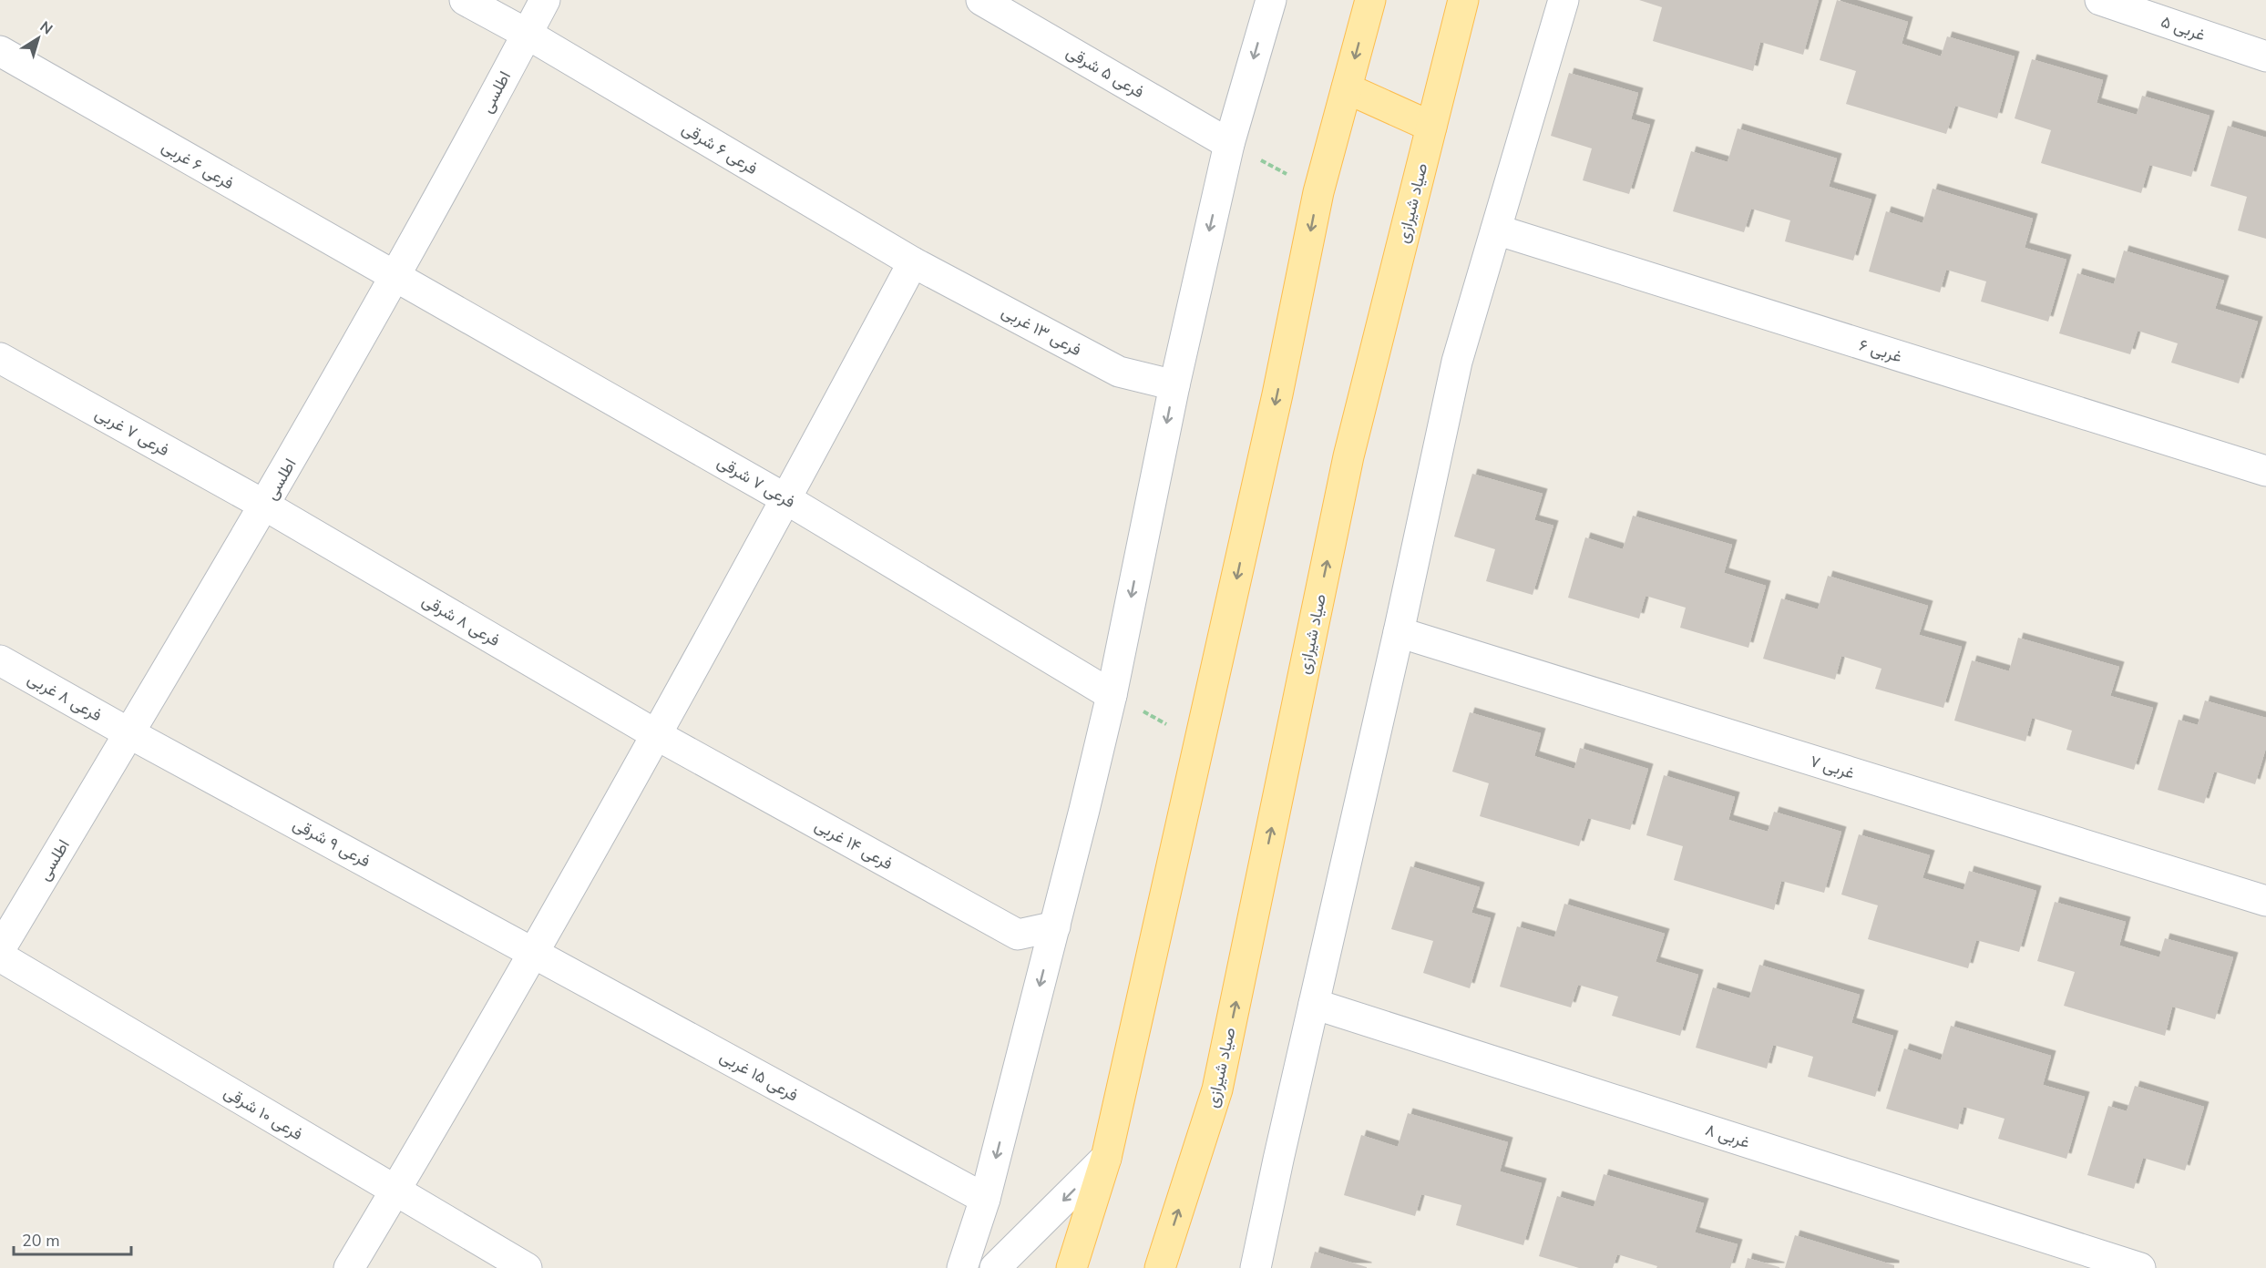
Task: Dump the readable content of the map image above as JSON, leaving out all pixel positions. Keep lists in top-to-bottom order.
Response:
{
  "streets": {
    "main road": ["صیاد شیرازی"],
    "street": [
      "۵ غربی",
      "فرعی ۵ شرقی",
      "اطلسی",
      "فرعی ۶ شرقی",
      "فرعی ۶ غربی",
      "فرعی ۱۳ غربی",
      "۶ غربی",
      "فرعی ۷ غربی",
      "فرعی ۷ شرقی",
      "فرعی ۸ شرقی",
      "فرعی ۸ غربی",
      "۷ غربی",
      "فرعی ۹ شرقی",
      "فرعی ۱۴ غربی",
      "فرعی ۱۵ غربی",
      "فرعی ۱۰ شرقی",
      "۸ غربی"
    ]
  },
  "crossings": [
    ["اطلسی", "فرعی ۶ شرقی"],
    ["اطلسی", "فرعی ۶ غربی"],
    ["اطلسی", "فرعی ۷ غربی"],
    ["اطلسی", "فرعی ۷ شرقی"],
    ["اطلسی", "فرعی ۸ شرقی"],
    ["اطلسی", "فرعی ۸ غربی"],
    ["اطلسی", "فرعی ۹ شرقی"],
    ["فرعی ۶ شرقی", "فرعی ۱۳ غربی"],
    ["فرعی ۶ غربی", "فرعی ۷ شرقی"],
    ["فرعی ۷ غربی", "فرعی ۸ شرقی"],
    ["فرعی ۸ شرقی", "فرعی ۱۴ غربی"],
    ["فرعی ۸ غربی", "فرعی ۹ شرقی"],
    ["فرعی ۹ شرقی", "فرعی ۱۵ غربی"]
  ],
  "scale_bar": "20 m",
  "north": "top right"
}
